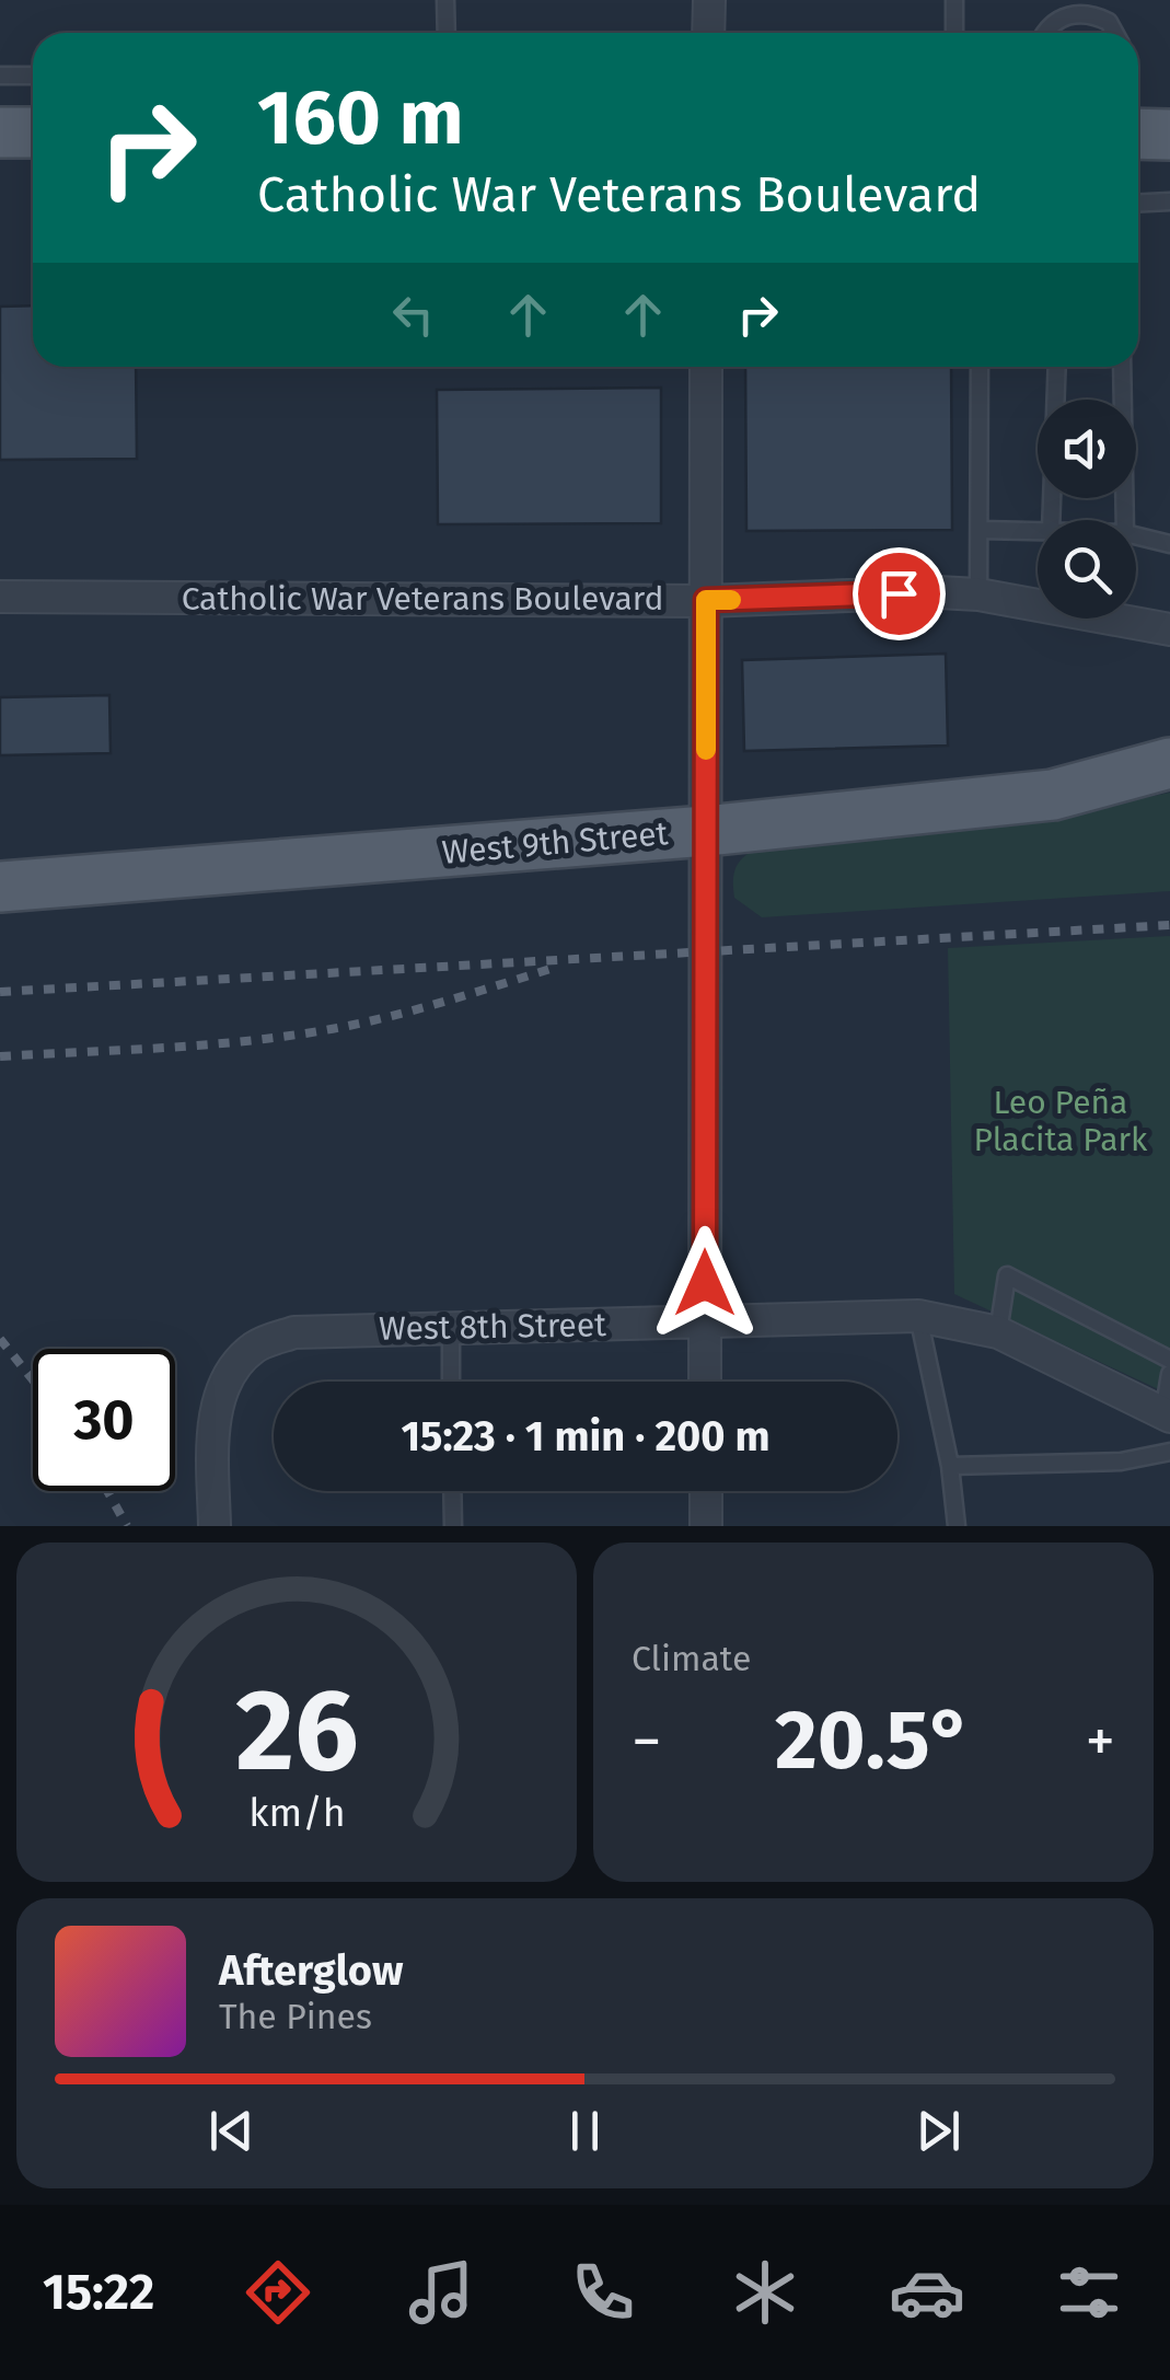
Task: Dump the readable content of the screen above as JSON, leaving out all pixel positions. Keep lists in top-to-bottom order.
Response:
{
  "streets": {
    "main road": ["West 9th Street"],
    "street": ["Catholic War Veterans Boulevard", "West 8th Street"]
  },
  "parks": ["Leo Peña Placita Park"],
  "page": {
    "turn": ["160 m", "Catholic War Veterans Boulevard"],
    "limit": "30",
    "trip": "15:23 · 1 min · 200 m",
    "tile": "Climate",
    "heat": ["−", "20.5°", "+"],
    "song": ["Afterglow", "The Pines"],
    "tabs": "15:22",
    "gauge": ["26", "km/h"]
  }
}
